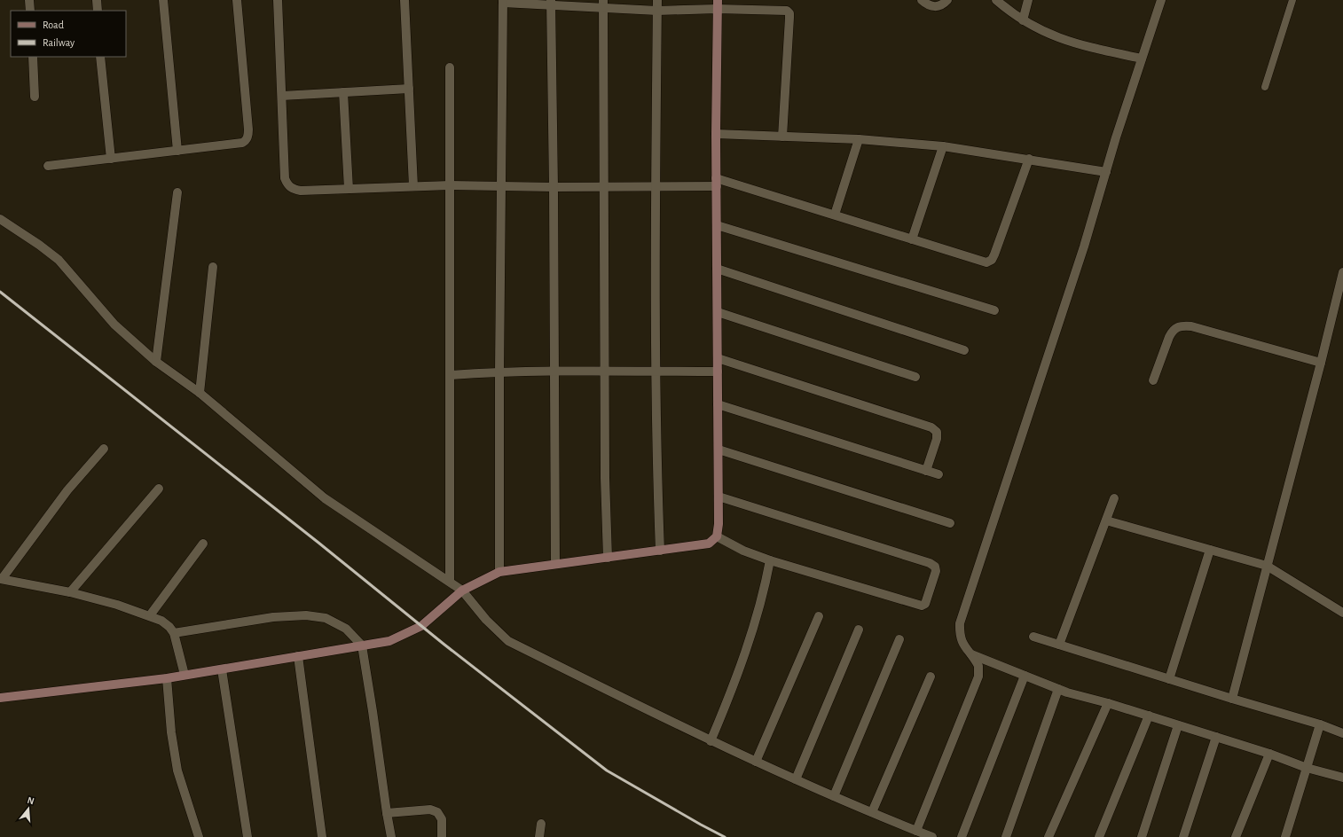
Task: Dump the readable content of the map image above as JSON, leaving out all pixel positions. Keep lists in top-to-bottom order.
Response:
{
  "legend": ["Road", "Railway"],
  "north": "top"
}
